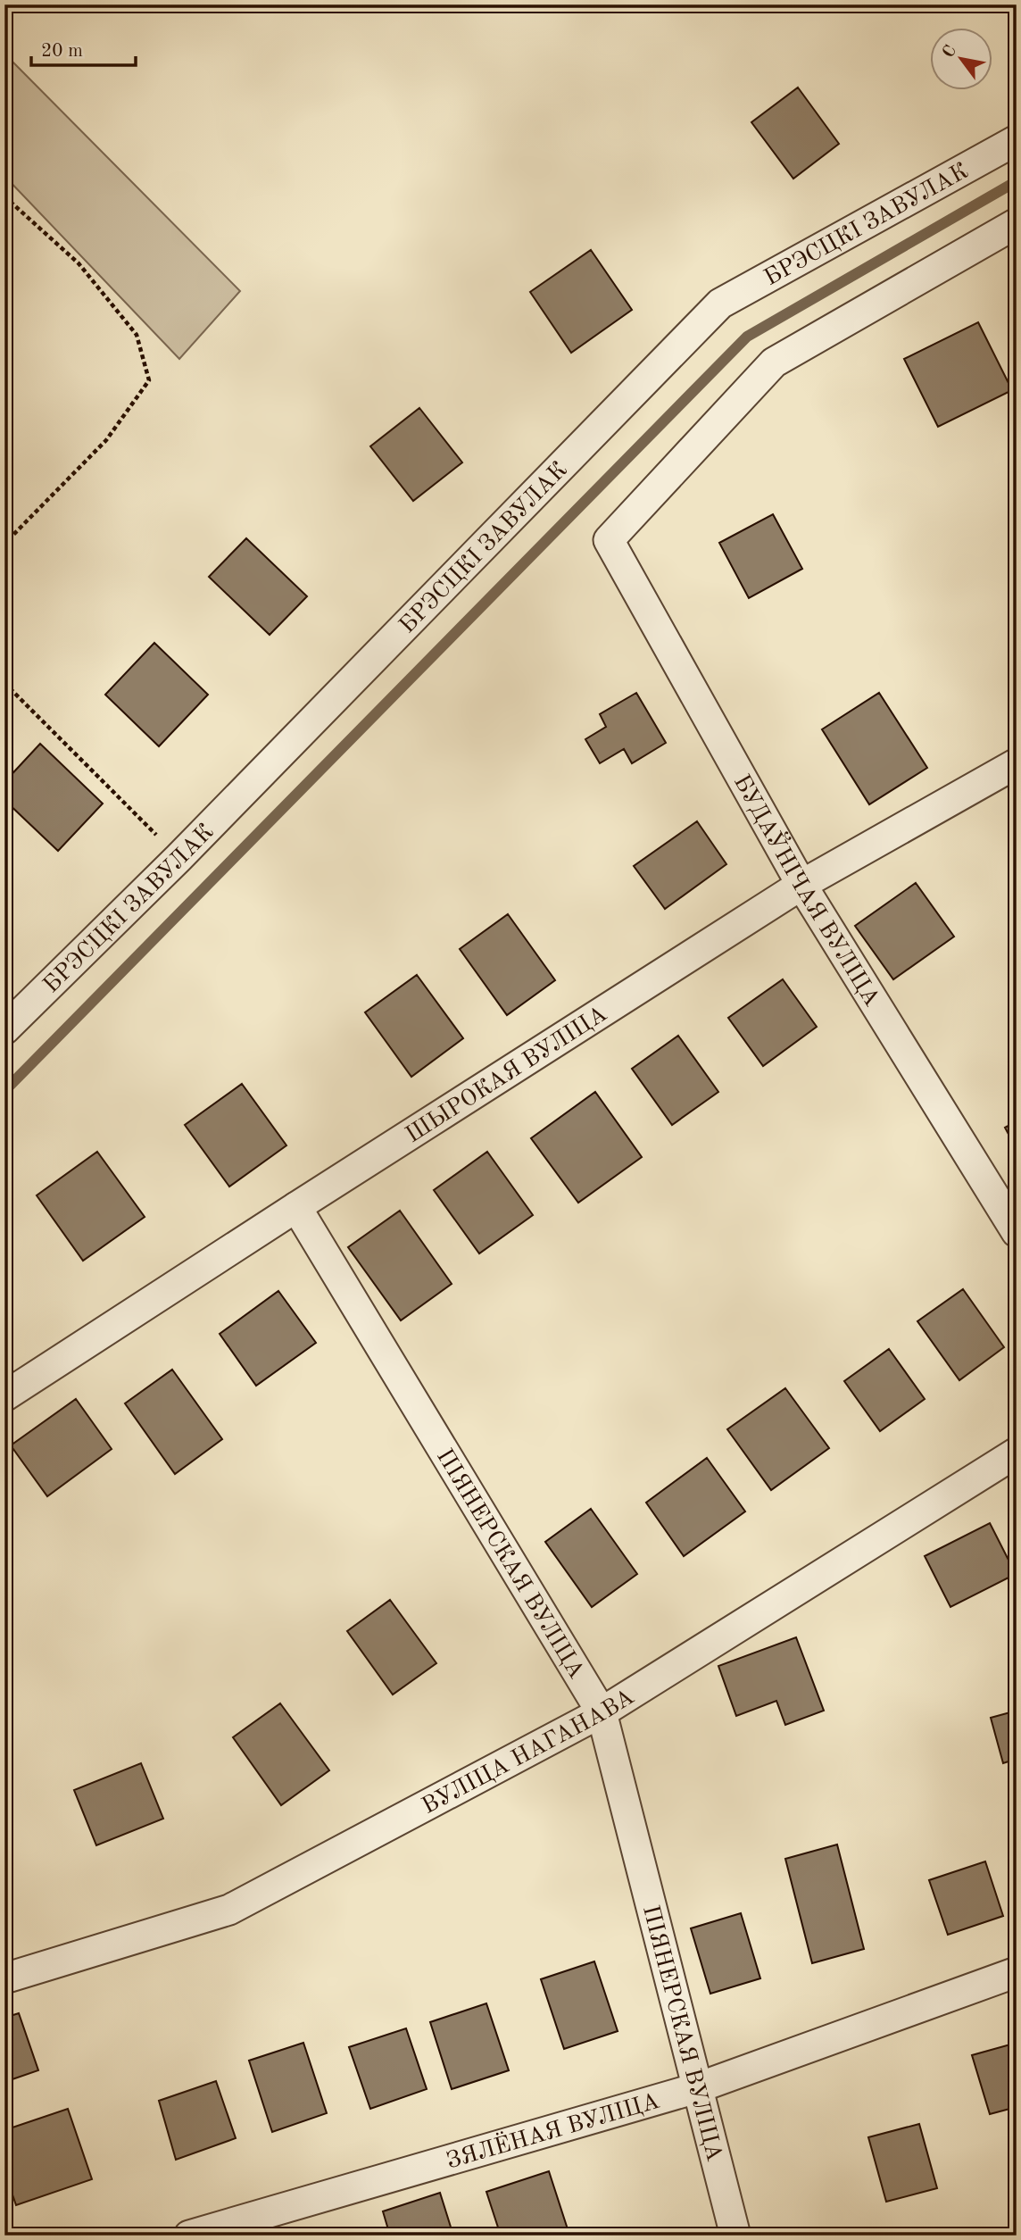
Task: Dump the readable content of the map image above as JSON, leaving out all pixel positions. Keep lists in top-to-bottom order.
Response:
{
  "streets": {
    "street": [
      "БРЭСЦКІ ЗАВУЛАК",
      "БУДАЎНІЧАЯ ВУЛІЦА",
      "ШЫРОКАЯ ВУЛІЦА",
      "ПІЯНЕРСКАЯ ВУЛІЦА",
      "ВУЛІЦА НАГАНАВА",
      "ЗЯЛЁНАЯ ВУЛІЦА"
    ]
  },
  "crossings": [
    ["БУДАЎНІЧАЯ ВУЛІЦА", "ШЫРОКАЯ ВУЛІЦА"],
    ["ШЫРОКАЯ ВУЛІЦА", "ПІЯНЕРСКАЯ ВУЛІЦА"],
    ["ПІЯНЕРСКАЯ ВУЛІЦА", "ВУЛІЦА НАГАНАВА"],
    ["ПІЯНЕРСКАЯ ВУЛІЦА", "ЗЯЛЁНАЯ ВУЛІЦА"]
  ],
  "scale_bar": "20 m",
  "north": "top left"
}
